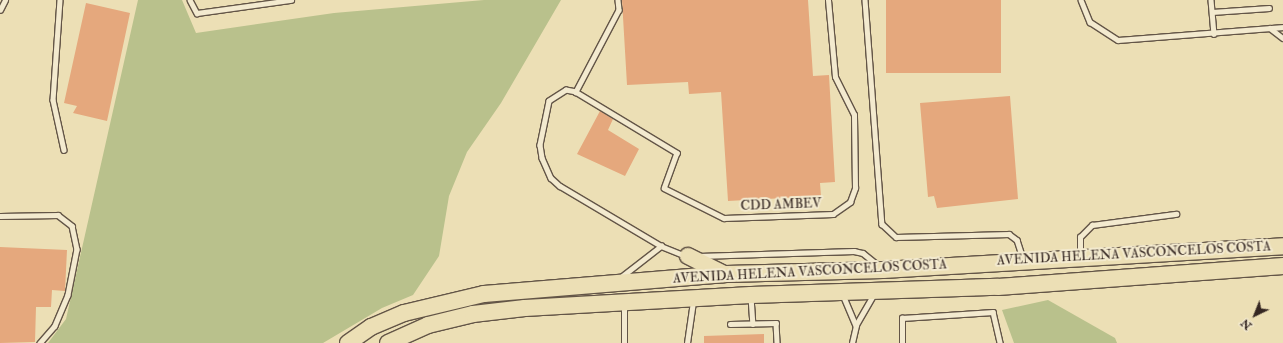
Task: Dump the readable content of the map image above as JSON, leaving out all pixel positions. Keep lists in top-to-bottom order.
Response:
{
  "streets": {
    "highway": ["AVENIDA HELENA VASCONCELOS COSTA"],
    "lane": ["CDD AMBEV"]
  },
  "north": "bottom left"
}
